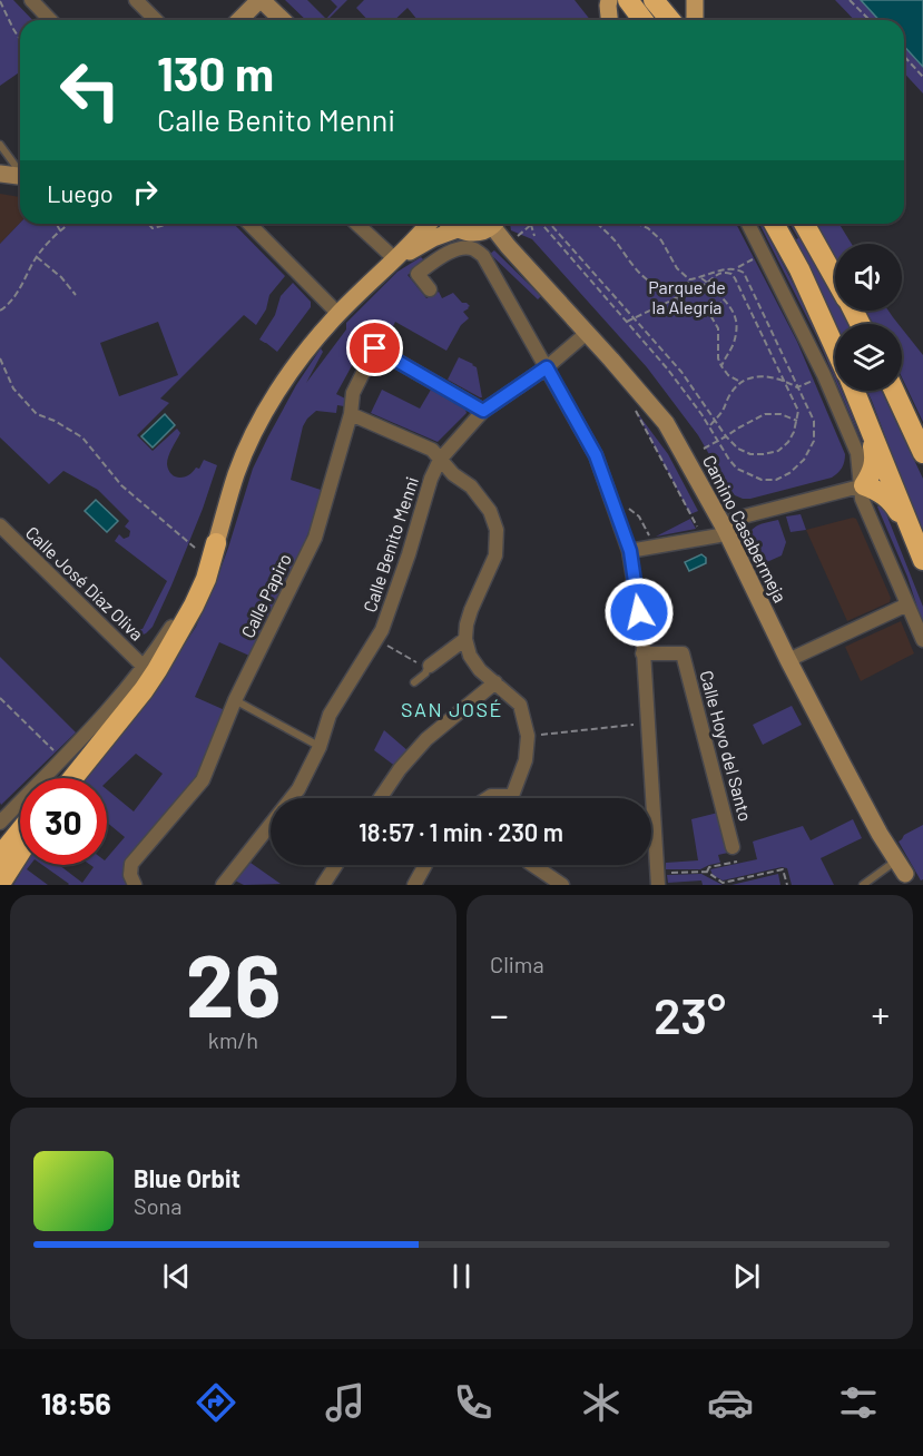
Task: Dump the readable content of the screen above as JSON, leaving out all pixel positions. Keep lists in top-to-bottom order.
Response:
{
  "streets": {
    "main road": ["Camino Casabermeja"],
    "street": [
      "Calle Benito Menni",
      "Calle José Díaz Oliva",
      "Calle Papiro",
      "Calle Hoyo del Santo"
    ]
  },
  "crossings": [
    ["Camino Casabermeja", "Calle Benito Menni"],
    ["Calle Benito Menni", "Calle Papiro"]
  ],
  "districts": ["SAN JOSÉ"],
  "parks": ["Parque de la Alegría"],
  "page": {
    "turn": ["130 m", "Calle Benito Menni"],
    "then": "Luego",
    "limit": "30",
    "trip": "18:57 · 1 min · 230 m",
    "tile": [
      ["26", "km/h"],
      "Clima"
    ],
    "heat": ["−", "23°", "+"],
    "song": ["Blue Orbit", "Sona"],
    "tabs": "18:56"
  }
}
